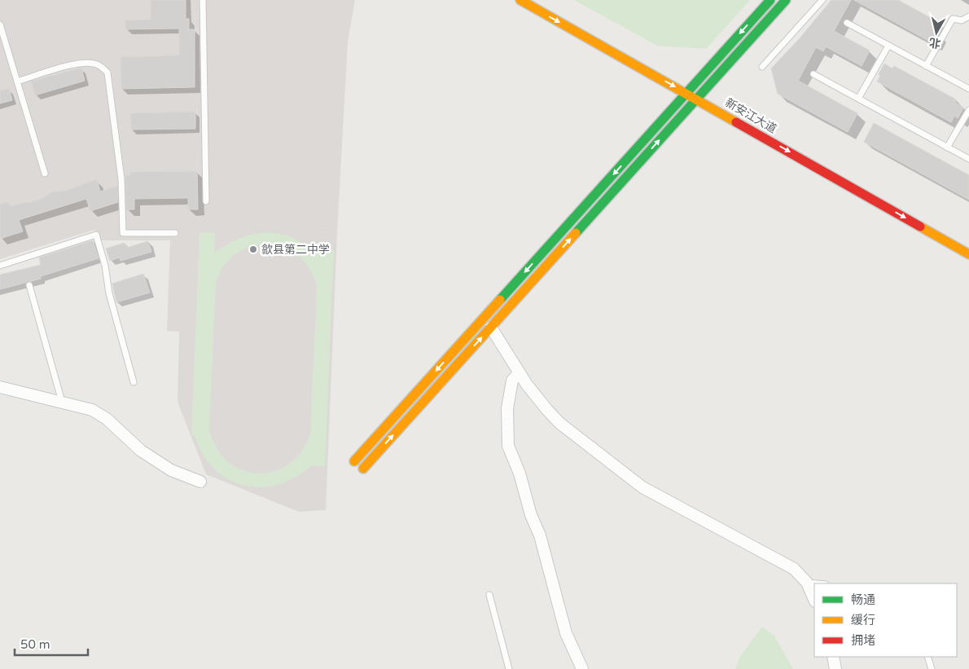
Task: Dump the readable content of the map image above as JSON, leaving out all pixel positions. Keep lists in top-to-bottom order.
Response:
{
  "streets": {
    "street": ["新安江大道"]
  },
  "one_way": ["新安江大道"],
  "places": ["歙县第二中学"],
  "legend": ["畅通", "缓行", "拥堵"],
  "scale_bar": "50 m",
  "north": "bottom"
}
